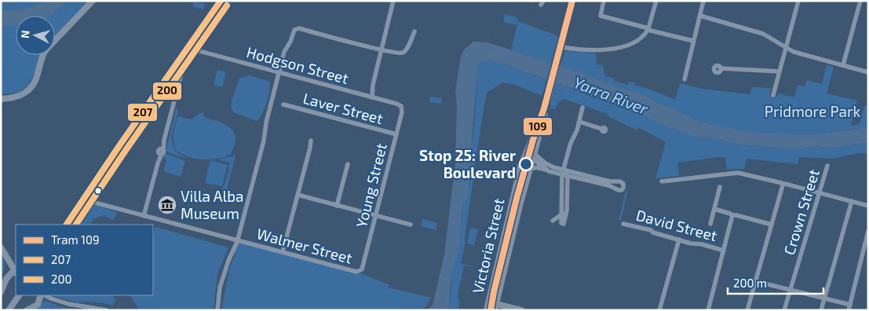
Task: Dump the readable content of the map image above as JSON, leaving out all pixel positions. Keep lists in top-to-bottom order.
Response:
{
  "streets": {
    "main road": ["Victoria Street"],
    "street": [
      "Hodgson Street",
      "Laver Street",
      "Young Street",
      "Crown Street",
      "David Street",
      "Walmer Street"
    ]
  },
  "crossings": [
    ["Hodgson Street", "Young Street"],
    ["Laver Street", "Young Street"],
    ["Young Street", "Walmer Street"]
  ],
  "water": ["Yarra River"],
  "parks": ["Pridmore Park"],
  "places": {
    "other": ["Stop 25: River Boulevard"],
    "museum": ["Villa Alba Museum"]
  },
  "lines": ["tram line 109", "transit line 207", "transit line 200"],
  "legend": ["Tram 109", "207", "200"],
  "scale_bar": "200 m",
  "north": "left"
}
